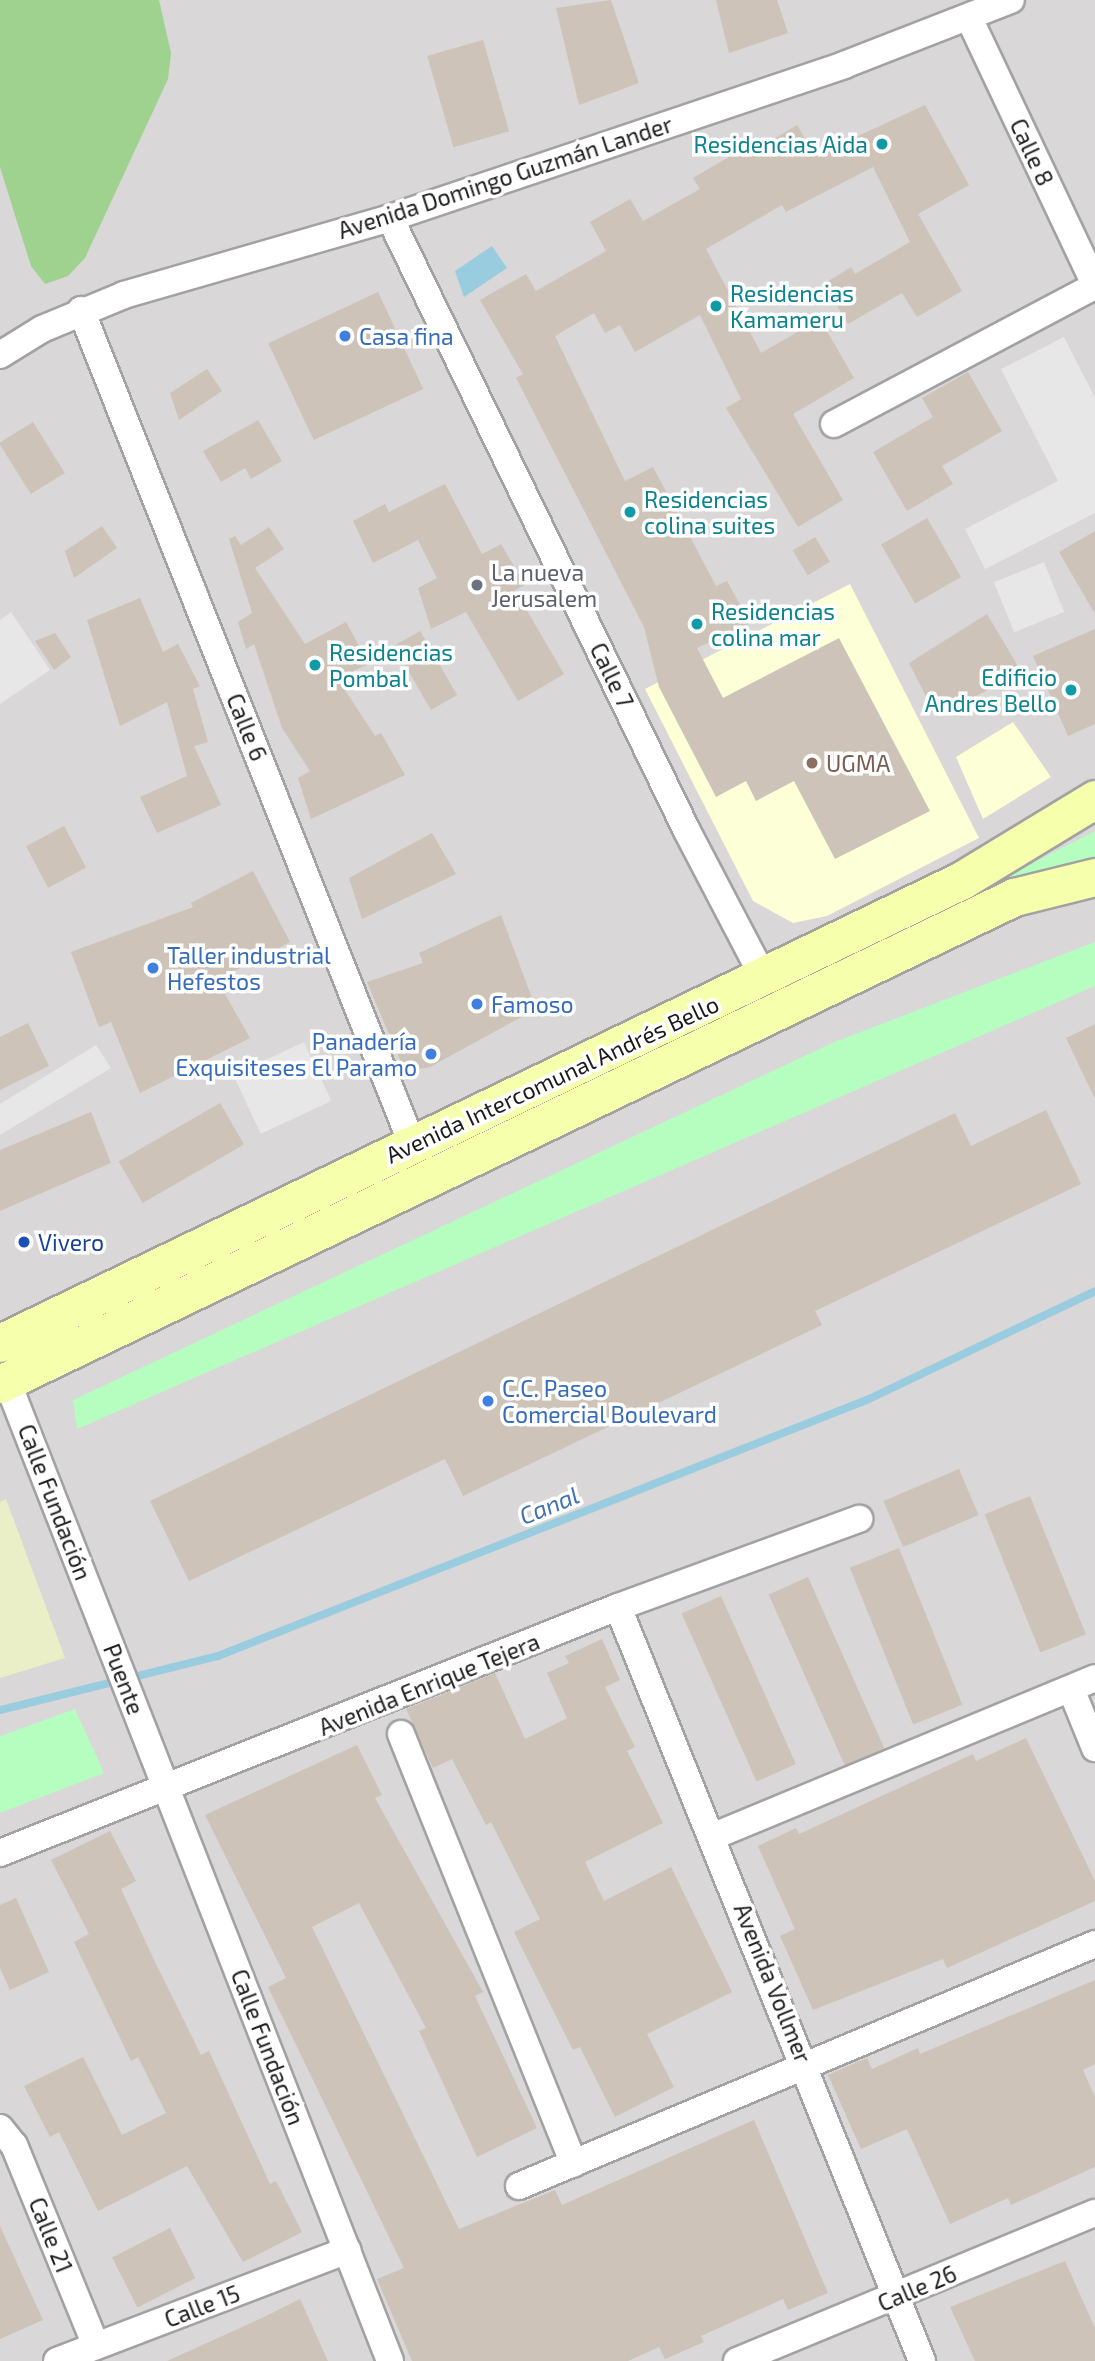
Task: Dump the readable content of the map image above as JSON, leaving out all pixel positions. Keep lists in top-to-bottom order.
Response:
{
  "streets": {
    "main road": ["Avenida Intercomunal Andrés Bello"],
    "street": [
      "Calle 8",
      "Avenida Domingo Guzmán Lander",
      "Calle 7",
      "Calle 6",
      "Calle Fundación",
      "Puente",
      "Avenida Enrique Tejera",
      "Avenida Vollmer",
      "Calle 21",
      "Calle 26",
      "Calle 15"
    ]
  },
  "crossings": [
    ["Calle 8", "Avenida Domingo Guzmán Lander"],
    ["Avenida Domingo Guzmán Lander", "Calle 7"],
    ["Avenida Domingo Guzmán Lander", "Calle 6"],
    ["Calle 7", "Avenida Intercomunal Andrés Bello"],
    ["Calle 6", "Avenida Intercomunal Andrés Bello"],
    ["Avenida Intercomunal Andrés Bello", "Calle Fundación"],
    ["Calle Fundación", "Puente"],
    ["Calle Fundación", "Avenida Enrique Tejera"],
    ["Calle Fundación", "Calle 15"],
    ["Avenida Enrique Tejera", "Avenida Vollmer"],
    ["Avenida Vollmer", "Calle 26"],
    ["Calle 21", "Calle 15"]
  ],
  "water": ["Canal"],
  "places": [
    "Residencias Aida",
    "Residencias Kamameru",
    "Casa fina",
    "Residencias colina suites",
    "La nueva Jerusalem",
    "Residencias colina mar",
    "Residencias Pombal",
    "Edificio Andres Bello",
    "UGMA",
    "Taller industrial Hefestos",
    "Famoso",
    "Panadería Exquisiteses El Paramo",
    "Vivero",
    "C.C. Paseo Comercial Boulevard"
  ]
}
